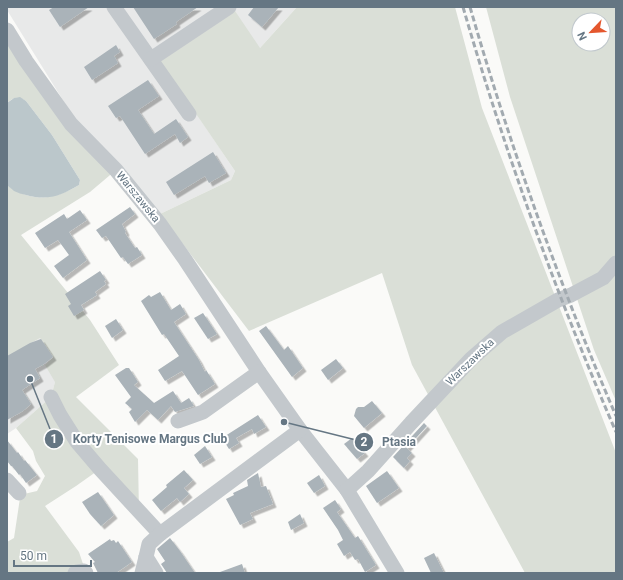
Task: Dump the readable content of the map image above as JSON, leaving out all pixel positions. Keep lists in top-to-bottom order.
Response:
{
  "streets": {
    "street": ["Warszawska"]
  },
  "places": ["Korty Tenisowe Margus Club", "Ptasia"],
  "scale_bar": "50 m",
  "north": "bottom left"
}
